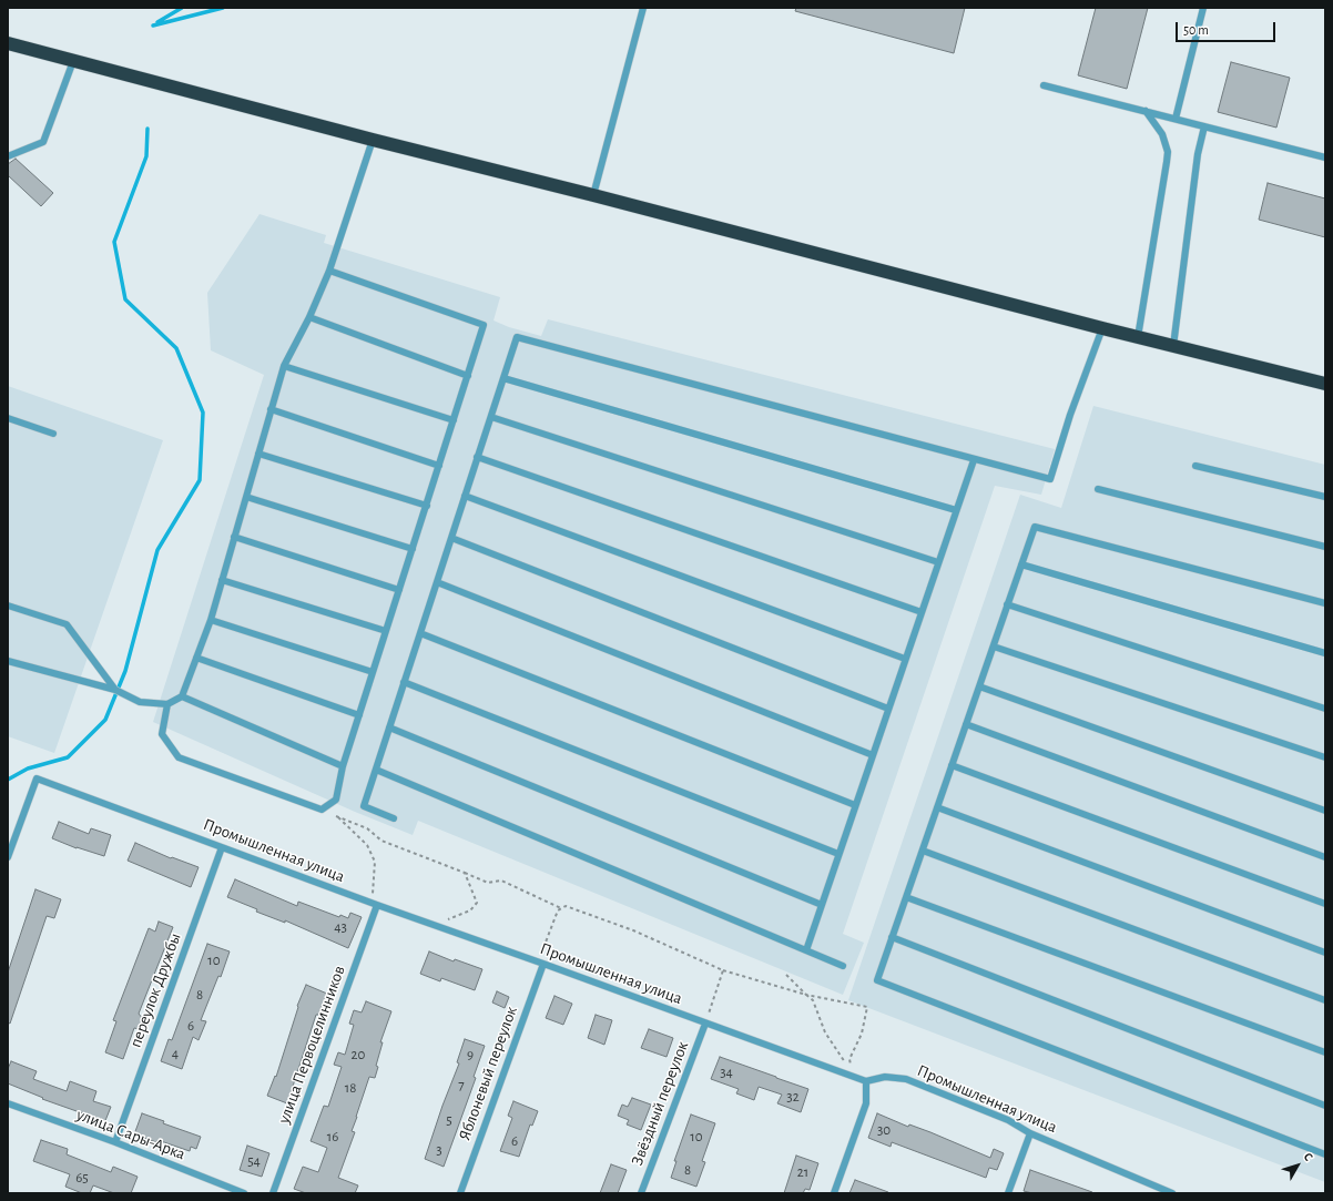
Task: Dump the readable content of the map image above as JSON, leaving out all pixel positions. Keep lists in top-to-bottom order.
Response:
{
  "streets": {
    "lane": [
      "Промышленная улица",
      "переулок Дружбы",
      "улица Первоцелинников",
      "Яблоневый переулок",
      "Звёздный переулок",
      "улица Сары-Арка"
    ]
  },
  "crossings": [
    ["Промышленная улица", "переулок Дружбы"],
    ["Промышленная улица", "улица Первоцелинников"],
    ["Промышленная улица", "Яблоневый переулок"],
    ["Промышленная улица", "Звёздный переулок"],
    ["переулок Дружбы", "улица Сары-Арка"]
  ],
  "house_numbers": [
    "43",
    "10",
    "8",
    "6",
    "4",
    "20",
    "9",
    "34",
    "7",
    "18",
    "32",
    "5",
    "30",
    "16",
    "10",
    "6",
    "3",
    "54",
    "8",
    "21",
    "65"
  ],
  "scale_bar": "50 m",
  "north": "top right"
}
